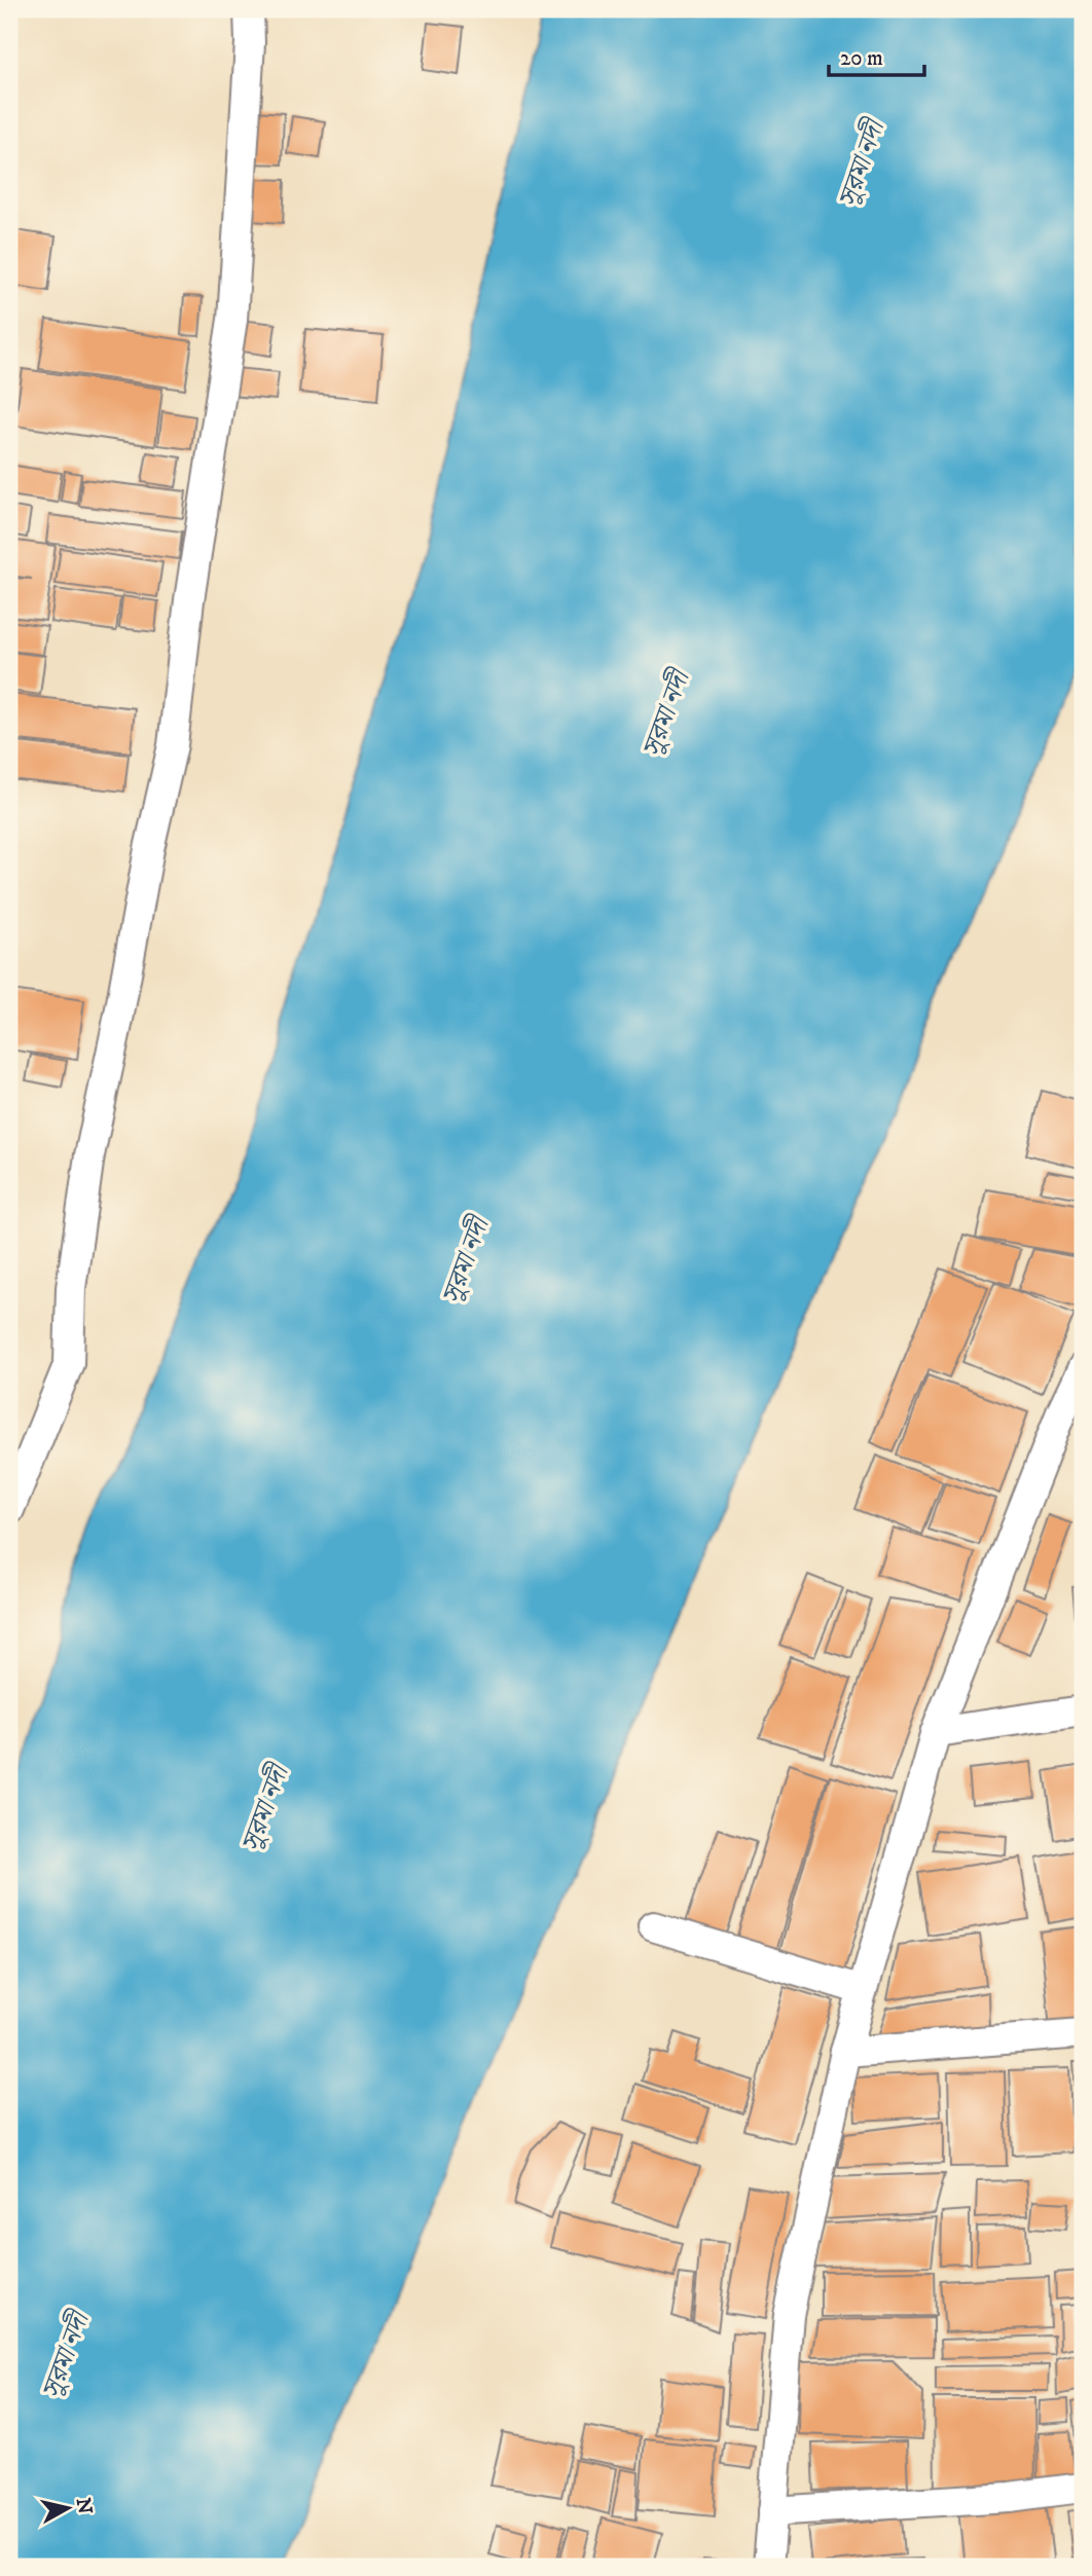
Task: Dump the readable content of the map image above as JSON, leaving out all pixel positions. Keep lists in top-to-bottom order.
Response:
{
  "water": ["সুরমা নদী"],
  "scale_bar": "20 m",
  "north": "right"
}
